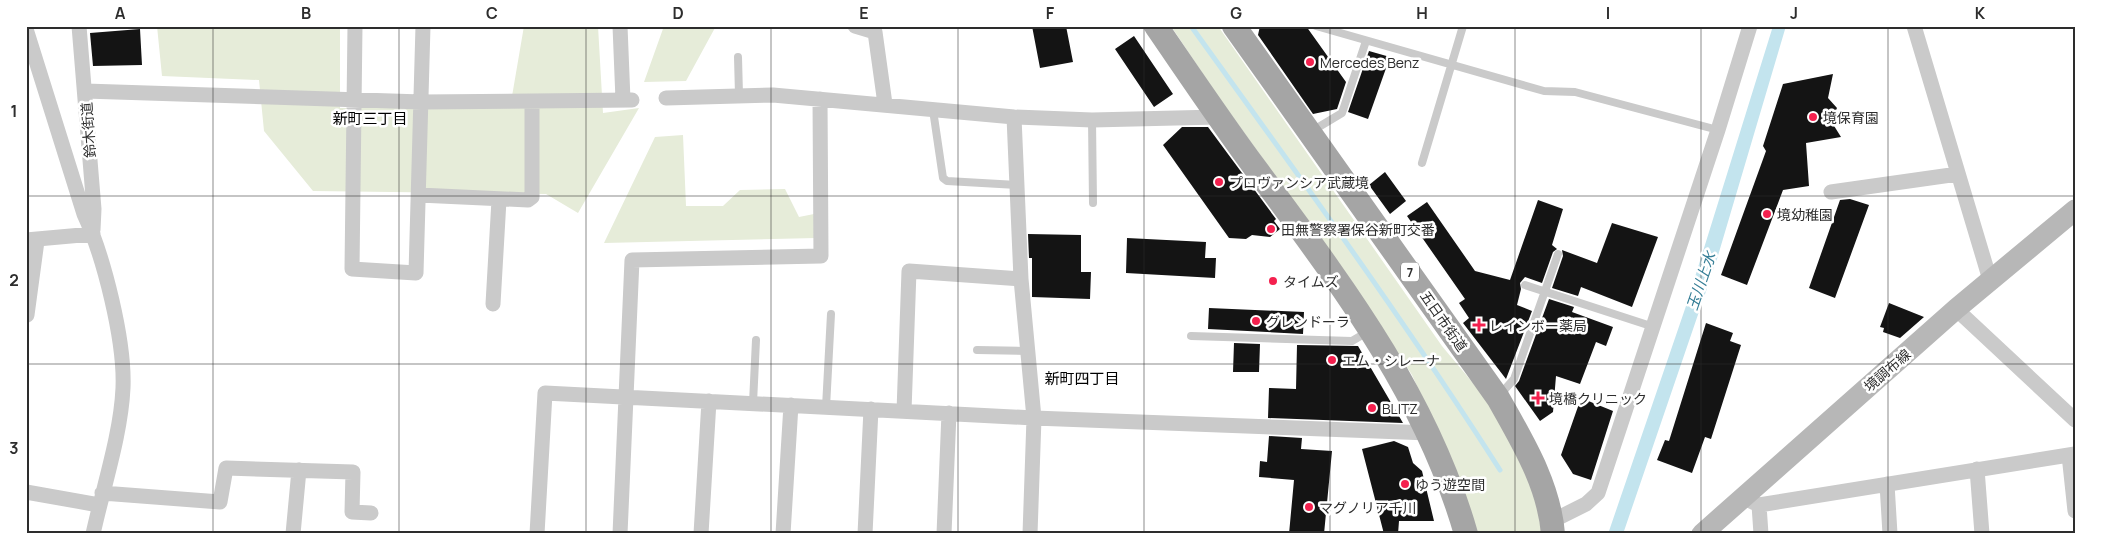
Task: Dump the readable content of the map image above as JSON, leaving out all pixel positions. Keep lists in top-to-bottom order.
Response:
{
  "streets": {
    "main road": ["7", "五日市街道", "境調布線"],
    "street": ["鈴木街道"]
  },
  "districts": ["新町三丁目", "新町四丁目"],
  "water": ["玉川上水"],
  "places": {
    "other": [
      "Mercedes Benz",
      "境保育園",
      "プロヴァンシア武蔵境",
      "境幼稚園",
      "田無警察署保谷新町交番",
      "タイムズ",
      "グレンドーラ",
      "エム・シレーナ",
      "BLITZ",
      "ゆう遊空間",
      "マグノリア千川"
    ],
    "health": ["レインボー薬局", "境橋クリニック"]
  },
  "grid": {
    "columns": [
      "A",
      "B",
      "C",
      "D",
      "E",
      "F",
      "G",
      "H",
      "I",
      "J",
      "K"
    ],
    "rows": ["1", "2", "3"]
  }
}
